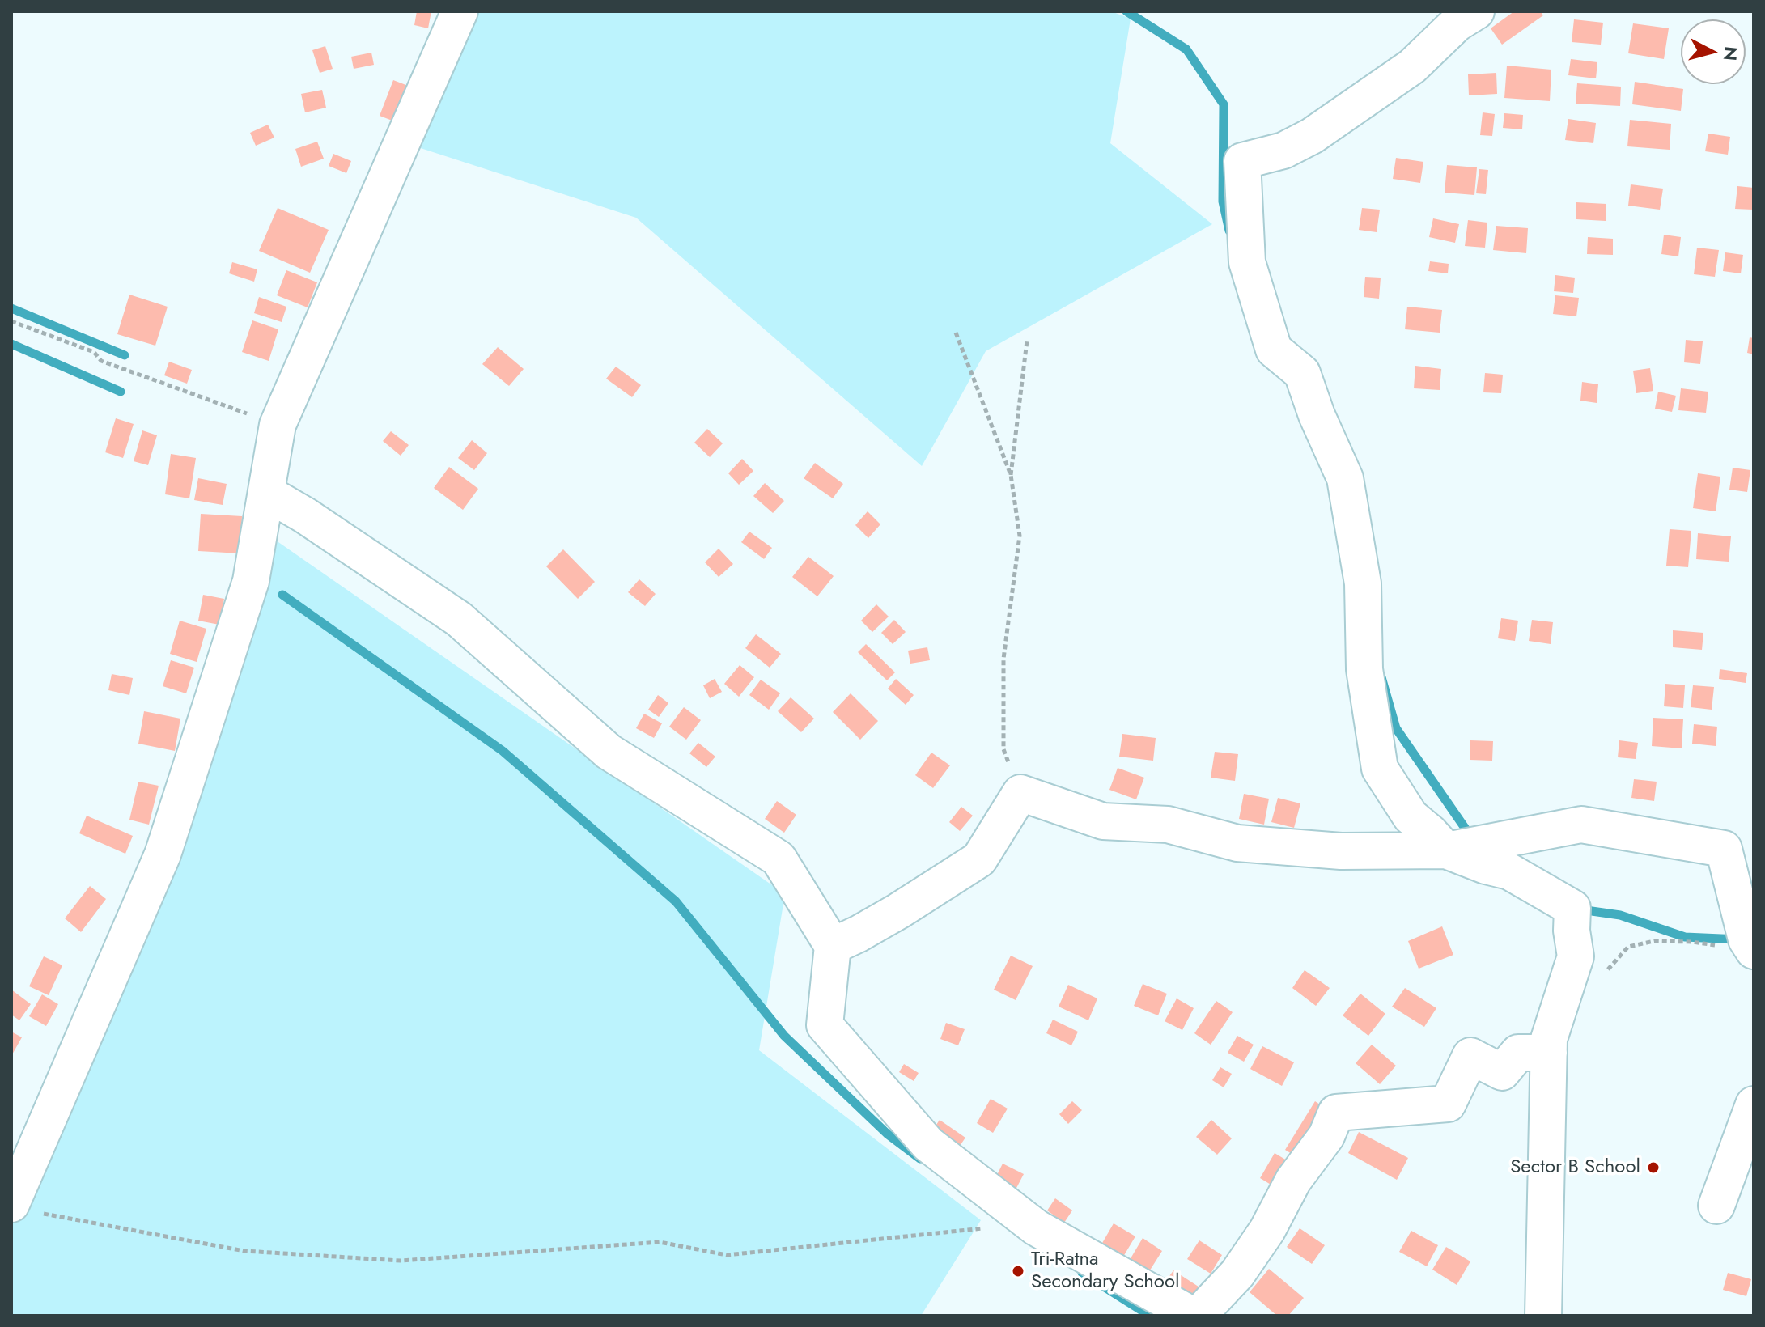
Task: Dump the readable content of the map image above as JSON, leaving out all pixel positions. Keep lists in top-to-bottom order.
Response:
{
  "places": ["Sector B School", "Tri-Ratna Secondary School"],
  "north": "right"
}
